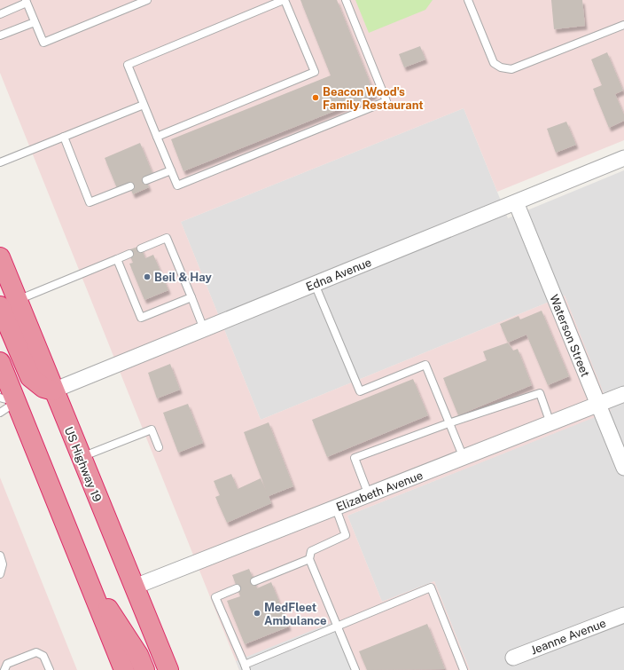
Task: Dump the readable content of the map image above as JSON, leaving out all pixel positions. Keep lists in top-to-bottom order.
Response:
{
  "streets": {
    "highway": ["US Highway 19"],
    "street": [
      "Edna Avenue",
      "Waterson Street",
      "Elizabeth Avenue",
      "Jeanne Avenue"
    ]
  },
  "crossings": [
    ["Edna Avenue", "Waterson Street"],
    ["Edna Avenue", "US Highway 19"],
    ["Waterson Street", "Elizabeth Avenue"],
    ["US Highway 19", "Elizabeth Avenue"]
  ],
  "places": ["Beacon Wood's Family Restaurant", "Beil & Hay", "MedFleet Ambulance"]
}
